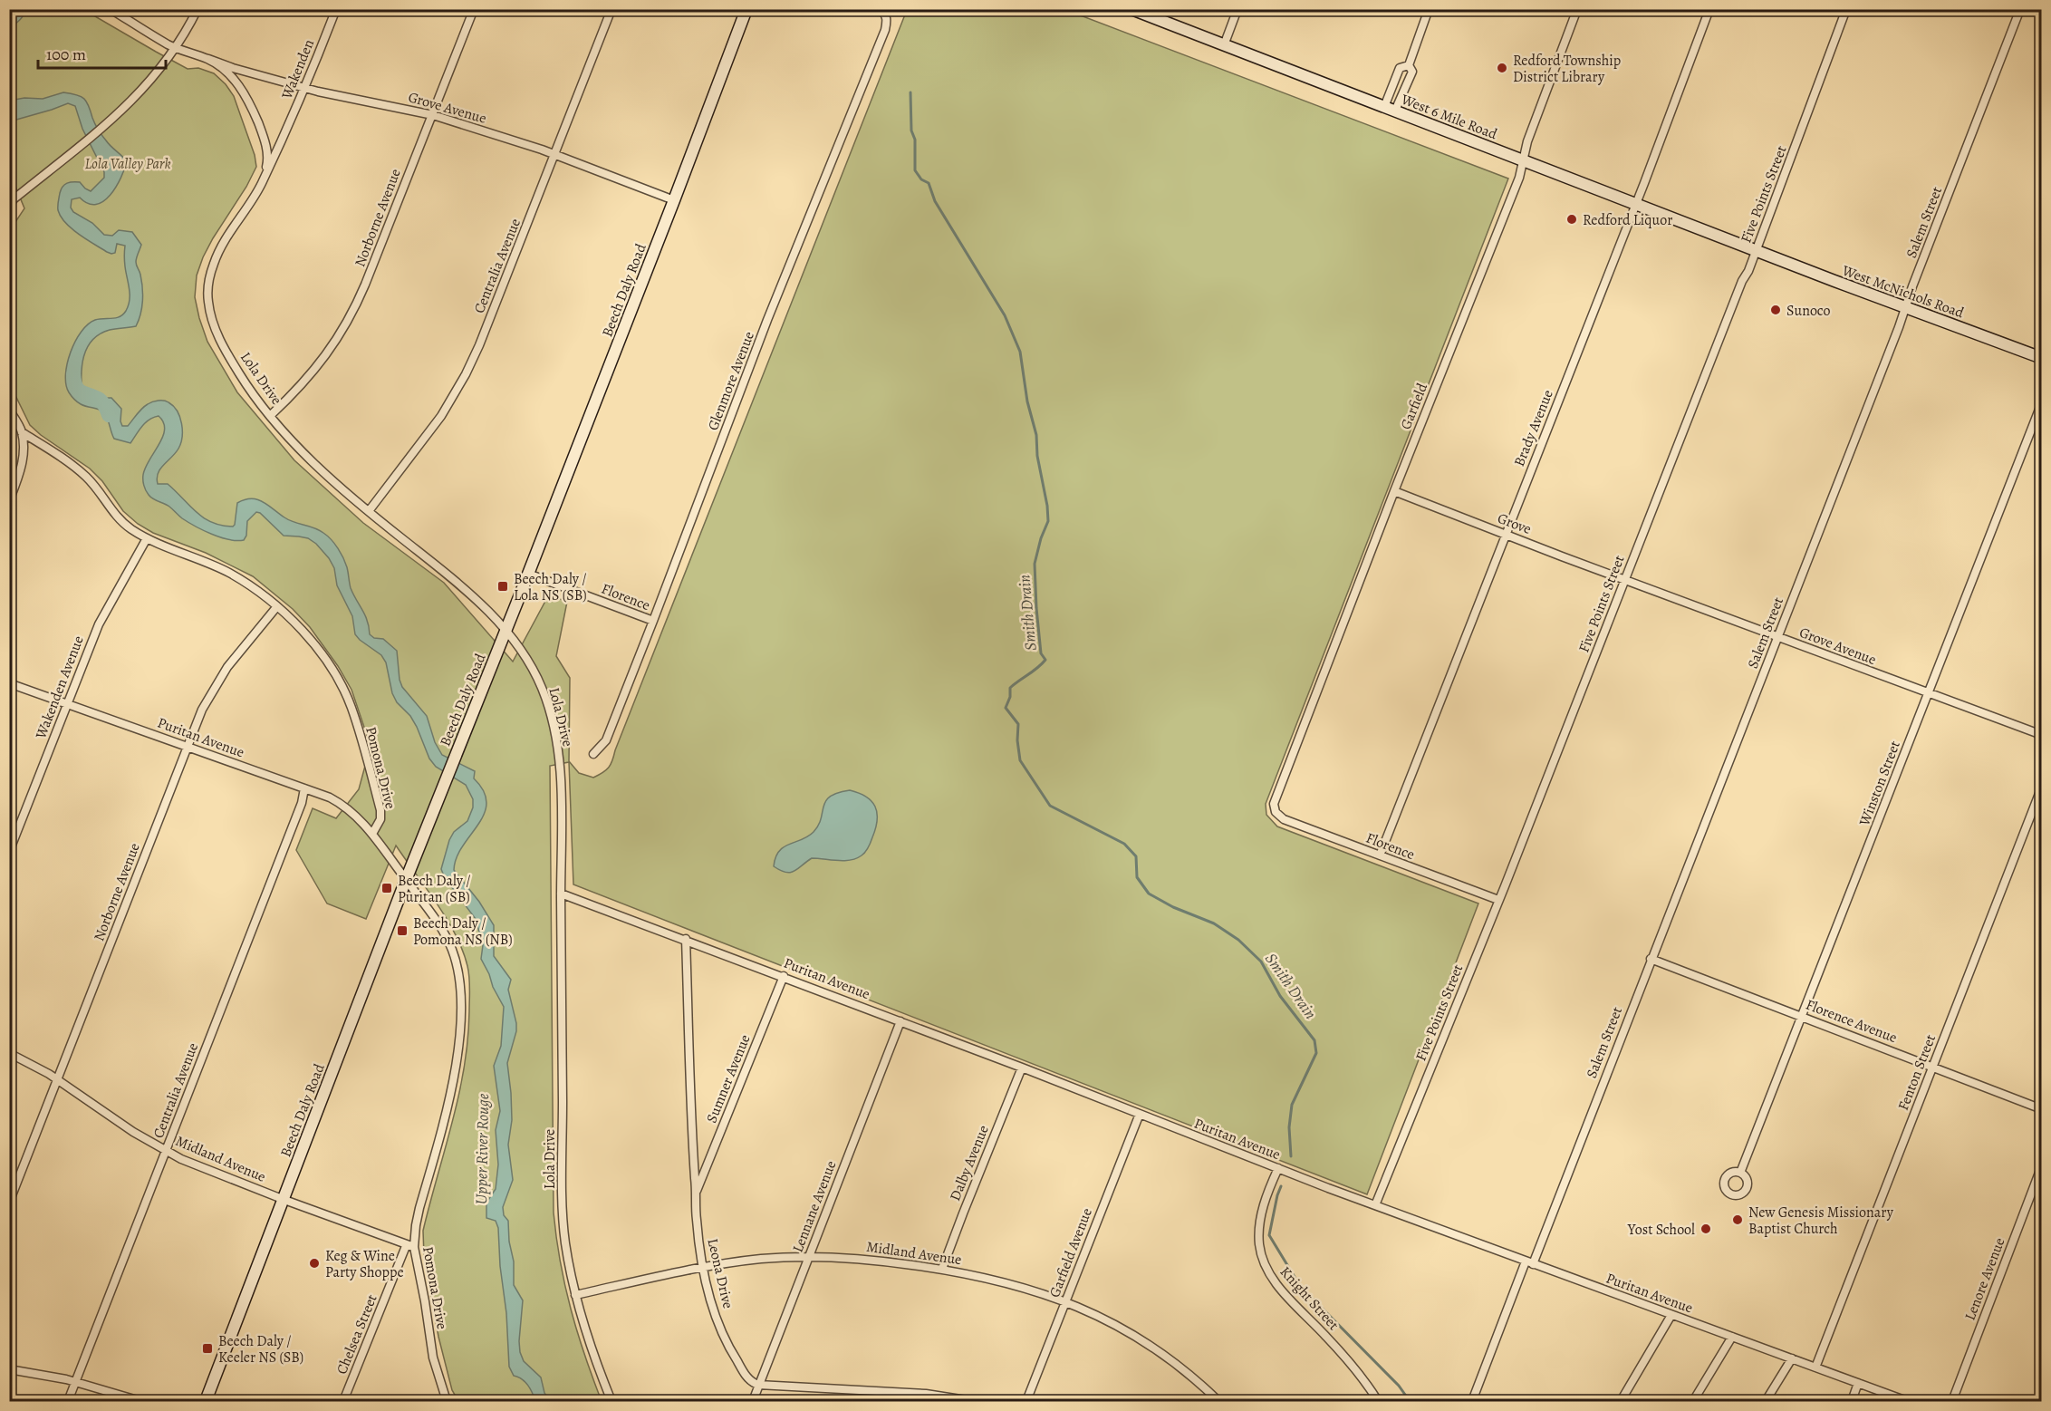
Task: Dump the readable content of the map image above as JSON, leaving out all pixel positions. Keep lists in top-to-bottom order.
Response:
{
  "streets": {
    "main road": ["West 6 Mile Road", "Beech Daly Road", "West McNichols Road"],
    "street": [
      "Wakenden",
      "Grove Avenue",
      "Five Points Street",
      "Norborne Avenue",
      "Salem Street",
      "Centralia Avenue",
      "Lola Drive",
      "Glenmore Avenue",
      "Garfield",
      "Brady Avenue",
      "Grove",
      "Florence",
      "Wakenden Avenue",
      "Puritan Avenue",
      "Pomona Drive",
      "Winston Street",
      "Florence Avenue",
      "Fenton Street",
      "Sumner Avenue",
      "Midland Avenue",
      "Dalby Avenue",
      "Lennane Avenue",
      "Garfield Avenue",
      "Leona Drive",
      "Lenore Avenue",
      "Knight Street",
      "Chelsea Street"
    ]
  },
  "crossings": [
    ["Wakenden", "Grove Avenue"],
    ["Wakenden", "Lola Drive"],
    ["Grove Avenue", "Five Points Street"],
    ["Grove Avenue", "Norborne Avenue"],
    ["Grove Avenue", "Salem Street"],
    ["Grove Avenue", "Centralia Avenue"],
    ["Grove Avenue", "Beech Daly Road"],
    ["Grove Avenue", "Lola Drive"],
    ["Grove Avenue", "Grove"],
    ["Grove Avenue", "Winston Street"],
    ["West 6 Mile Road", "Five Points Street"],
    ["West 6 Mile Road", "West McNichols Road"],
    ["West 6 Mile Road", "Garfield"],
    ["West 6 Mile Road", "Brady Avenue"],
    ["Five Points Street", "West McNichols Road"],
    ["Five Points Street", "Grove"],
    ["Five Points Street", "Florence"],
    ["Five Points Street", "Puritan Avenue"],
    ["Norborne Avenue", "Lola Drive"],
    ["Norborne Avenue", "Puritan Avenue"],
    ["Norborne Avenue", "Pomona Drive"],
    ["Norborne Avenue", "Midland Avenue"],
    ["Salem Street", "West McNichols Road"],
    ["Salem Street", "Puritan Avenue"],
    ["Salem Street", "Florence Avenue"],
    ["Centralia Avenue", "Lola Drive"],
    ["Centralia Avenue", "Puritan Avenue"],
    ["Centralia Avenue", "Midland Avenue"],
    ["Beech Daly Road", "Lola Drive"],
    ["Beech Daly Road", "Florence"],
    ["Beech Daly Road", "Pomona Drive"],
    ["Beech Daly Road", "Midland Avenue"],
    ["Lola Drive", "Puritan Avenue"],
    ["Lola Drive", "Midland Avenue"],
    ["Glenmore Avenue", "Florence"],
    ["Garfield", "Grove"],
    ["Garfield", "Florence"],
    ["Brady Avenue", "Grove"],
    ["Brady Avenue", "Florence"],
    ["Wakenden Avenue", "Puritan Avenue"],
    ["Wakenden Avenue", "Pomona Drive"],
    ["Puritan Avenue", "Pomona Drive"],
    ["Puritan Avenue", "Fenton Street"],
    ["Puritan Avenue", "Sumner Avenue"],
    ["Puritan Avenue", "Dalby Avenue"],
    ["Puritan Avenue", "Lennane Avenue"],
    ["Puritan Avenue", "Garfield Avenue"],
    ["Puritan Avenue", "Leona Drive"],
    ["Puritan Avenue", "Knight Street"],
    ["Pomona Drive", "Midland Avenue"],
    ["Pomona Drive", "Chelsea Street"],
    ["Winston Street", "Florence Avenue"],
    ["Florence Avenue", "Fenton Street"],
    ["Sumner Avenue", "Leona Drive"],
    ["Midland Avenue", "Dalby Avenue"],
    ["Midland Avenue", "Lennane Avenue"],
    ["Midland Avenue", "Garfield Avenue"],
    ["Midland Avenue", "Leona Drive"],
    ["Midland Avenue", "Chelsea Street"],
    ["Lennane Avenue", "Leona Drive"]
  ],
  "water": ["Smith Drain", "Upper River Rouge"],
  "parks": ["Lola Valley Park"],
  "places": {
    "other": [
      "Redford Township District Library",
      "Redford Liquor",
      "Sunoco",
      "New Genesis Missionary Baptist Church",
      "Yost School",
      "Keg & Wine Party Shoppe"
    ],
    "transit": [
      "Beech Daly / Lola NS (SB)",
      "Beech Daly / Puritan (SB)",
      "Beech Daly / Pomona NS (NB)",
      "Beech Daly / Keeler NS (SB)"
    ]
  },
  "scale_bar": "100 m"
}
